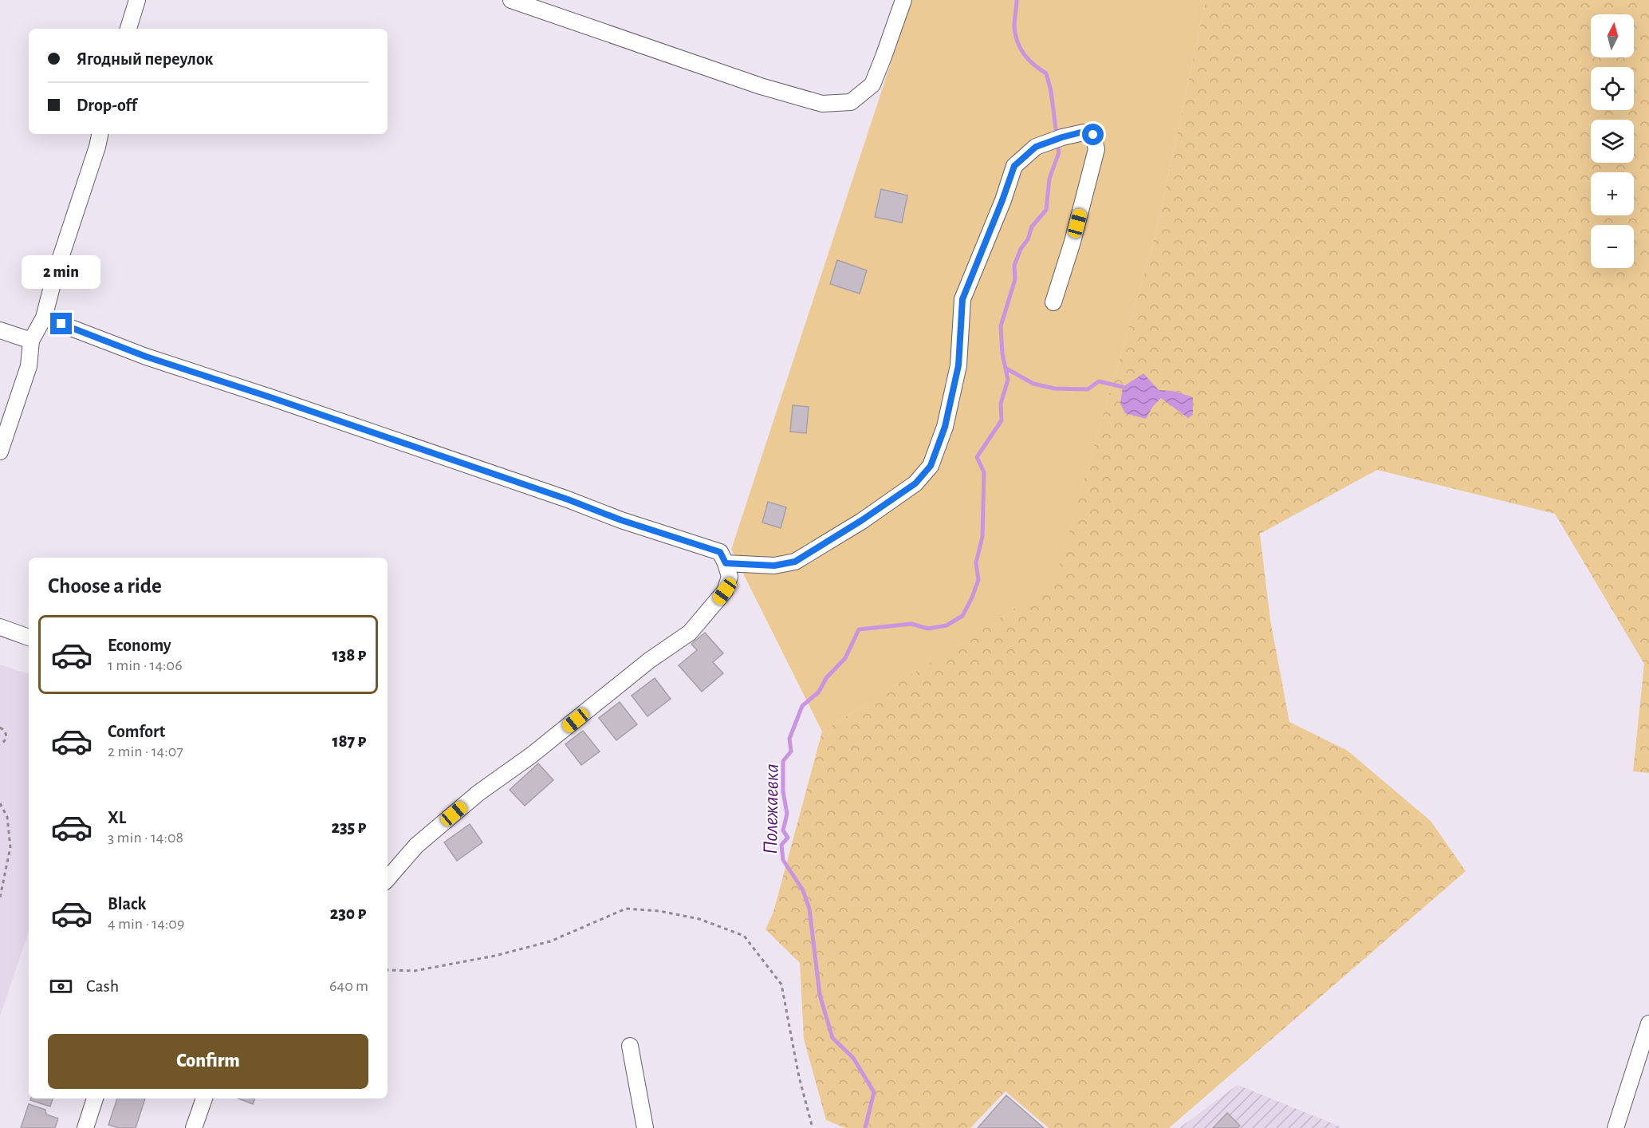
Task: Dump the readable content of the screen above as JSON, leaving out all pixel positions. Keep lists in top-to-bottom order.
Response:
{
  "water": ["Полежаевка"],
  "north": "top",
  "page": {
    "map_buttons": ["+", "−"],
    "banner": ["Ягодный переулок", "Drop-off"],
    "bubble": "2 min",
    "heading": "Choose a ride",
    "list": [
      {
        "name": "Economy",
        "note": "1 min · 14:06",
        "value": "138 ₽"
      },
      {
        "name": "Comfort",
        "note": "2 min · 14:07",
        "value": "187 ₽"
      },
      {
        "name": "XL",
        "note": "3 min · 14:08",
        "value": "235 ₽"
      },
      {
        "name": "Black",
        "note": "4 min · 14:09",
        "value": "230 ₽"
      }
    ],
    "pay": ["Cash", "640 m"],
    "buttons": "Confirm"
  }
}
